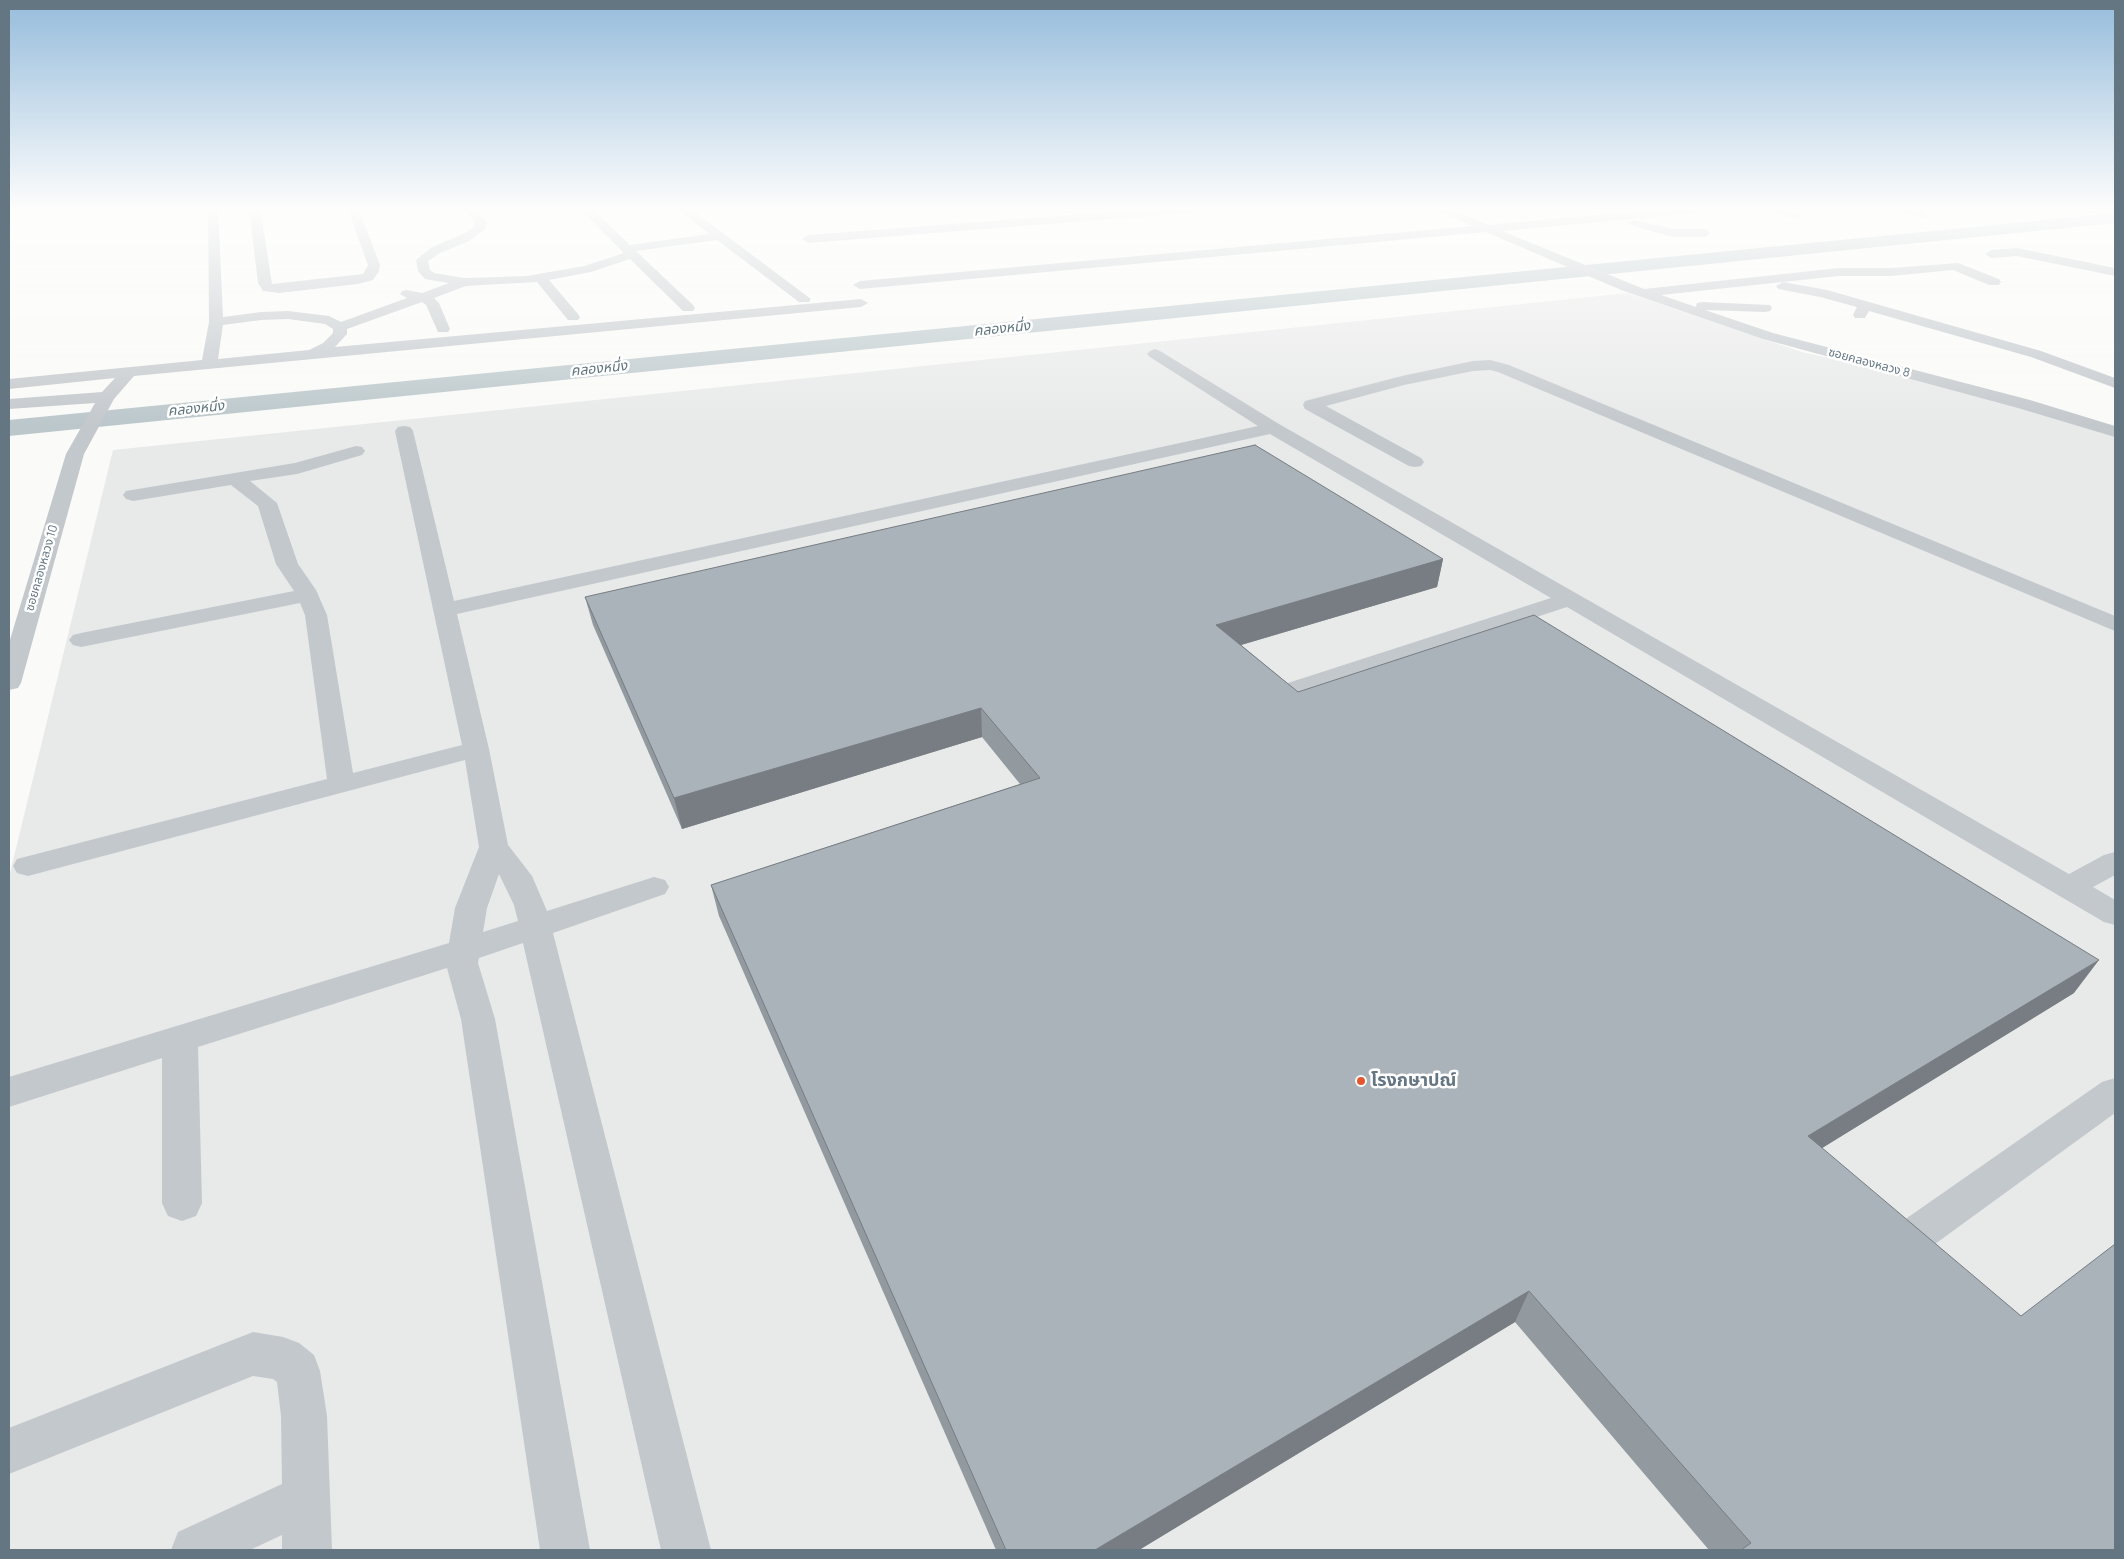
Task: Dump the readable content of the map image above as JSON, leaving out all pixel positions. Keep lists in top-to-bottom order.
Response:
{
  "streets": {
    "street": ["ซอยคลองหลวง 8", "ซอยคลองหลวง 10"]
  },
  "water": ["คลองหนึ่ง"],
  "places": ["โรงกษาปณ์"]
}
